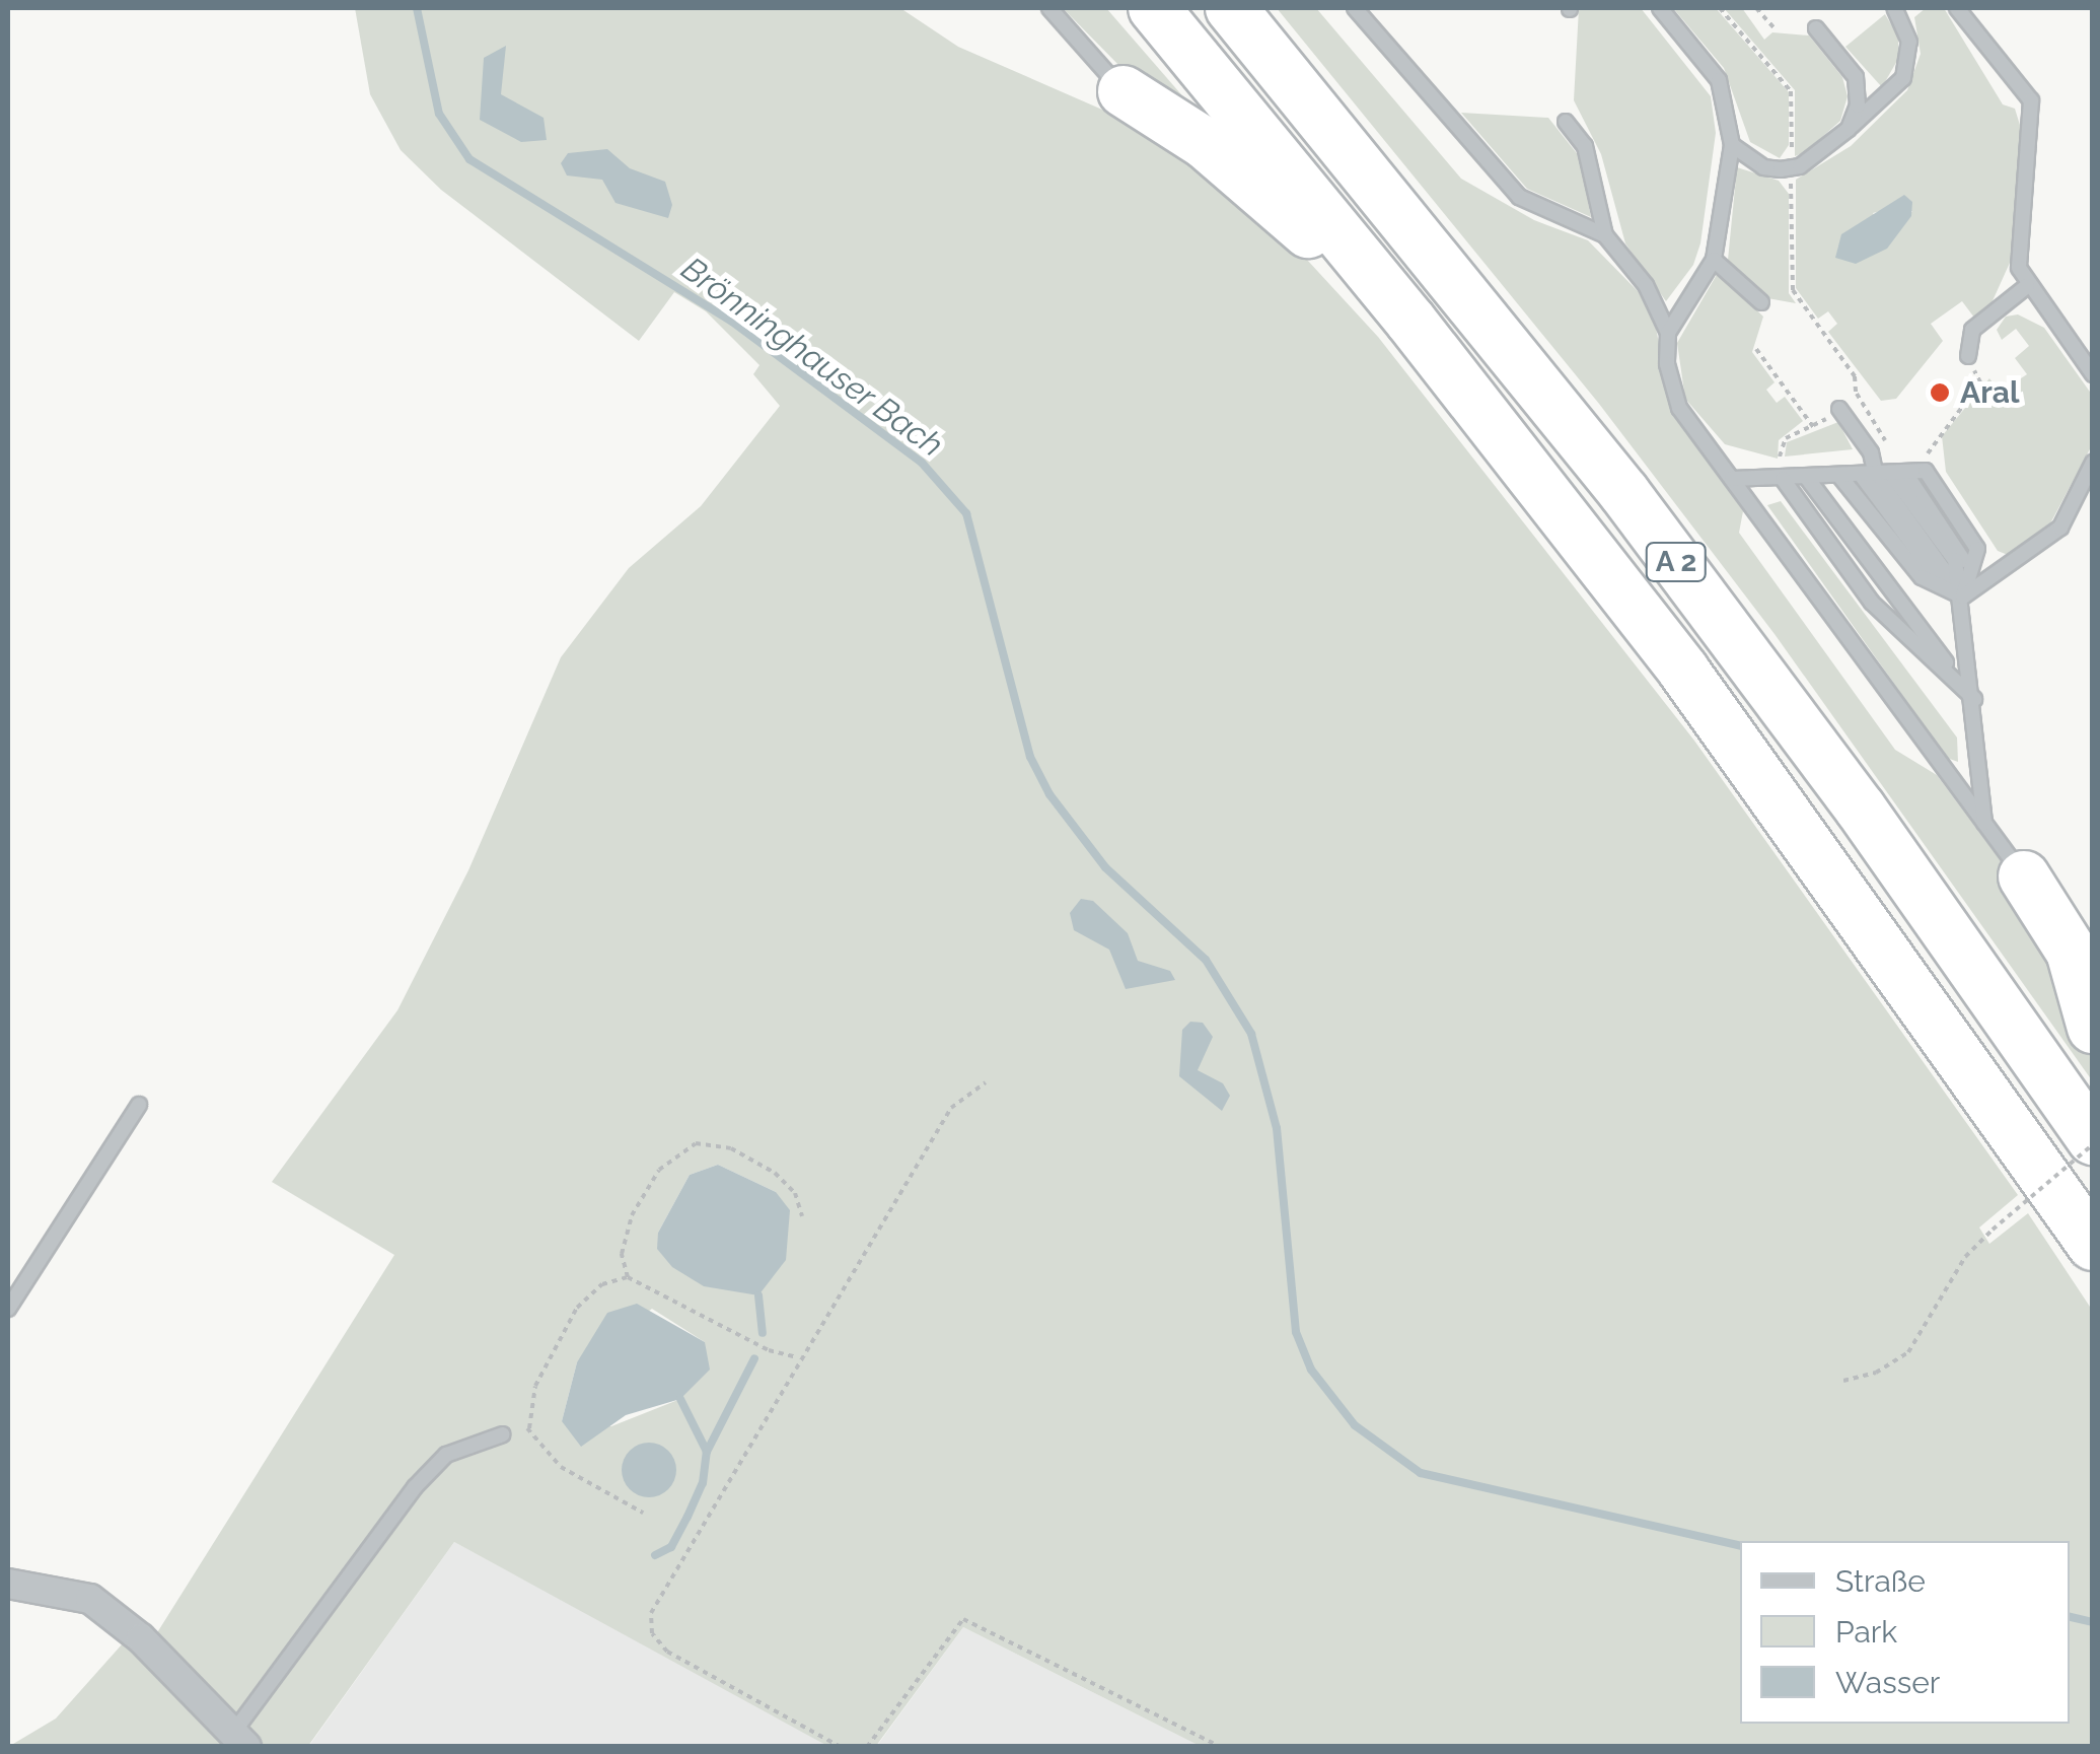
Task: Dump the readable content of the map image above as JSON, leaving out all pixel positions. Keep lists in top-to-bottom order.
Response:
{
  "streets": {
    "highway": ["A 2"]
  },
  "water": ["Brönninghauser Bach"],
  "places": ["Aral"],
  "legend": ["Straße", "Park", "Wasser"]
}
